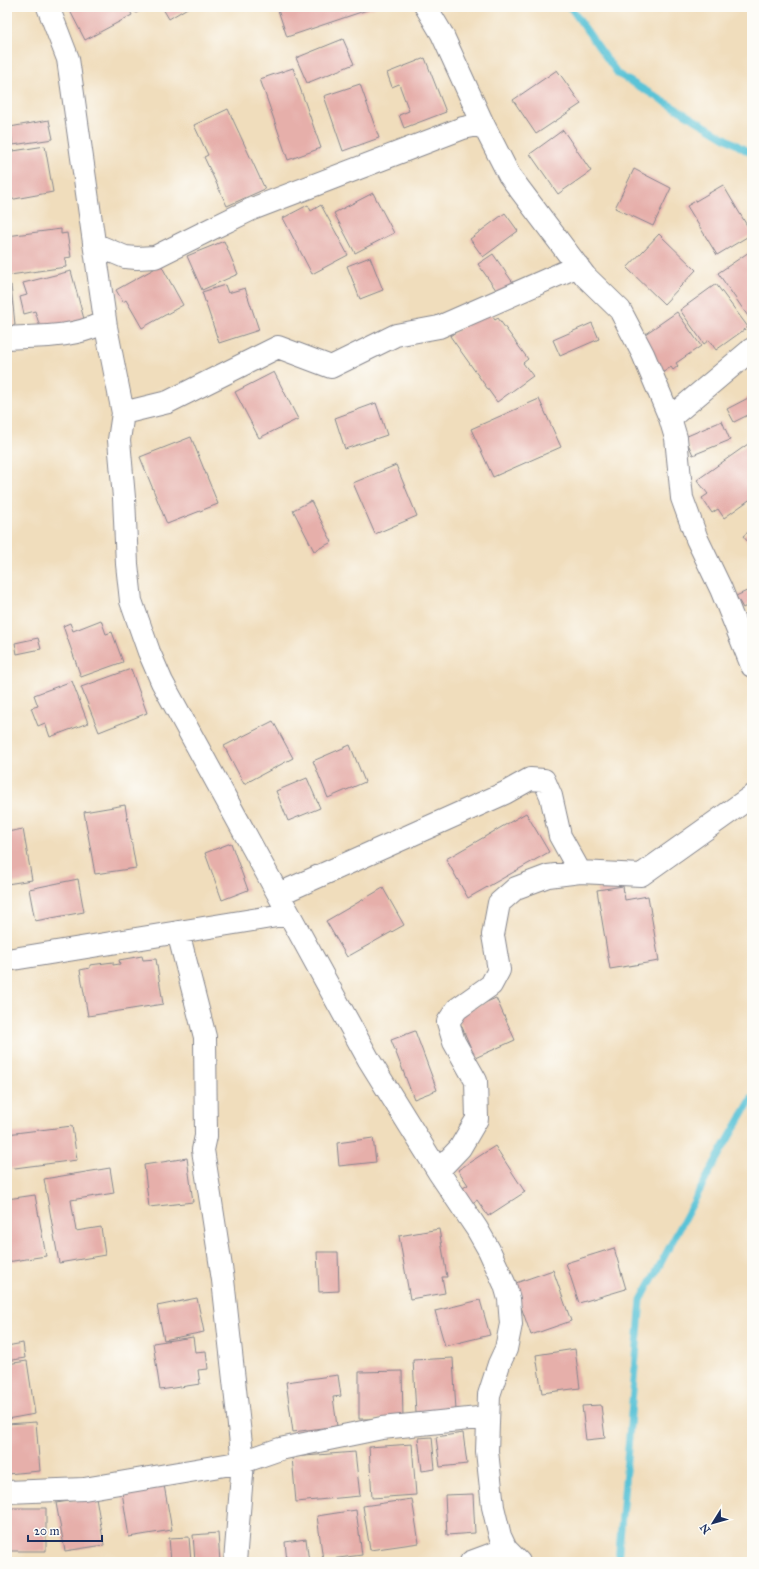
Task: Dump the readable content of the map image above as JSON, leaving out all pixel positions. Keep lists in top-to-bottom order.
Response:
{
  "scale_bar": "20 m",
  "north": "bottom left"
}
